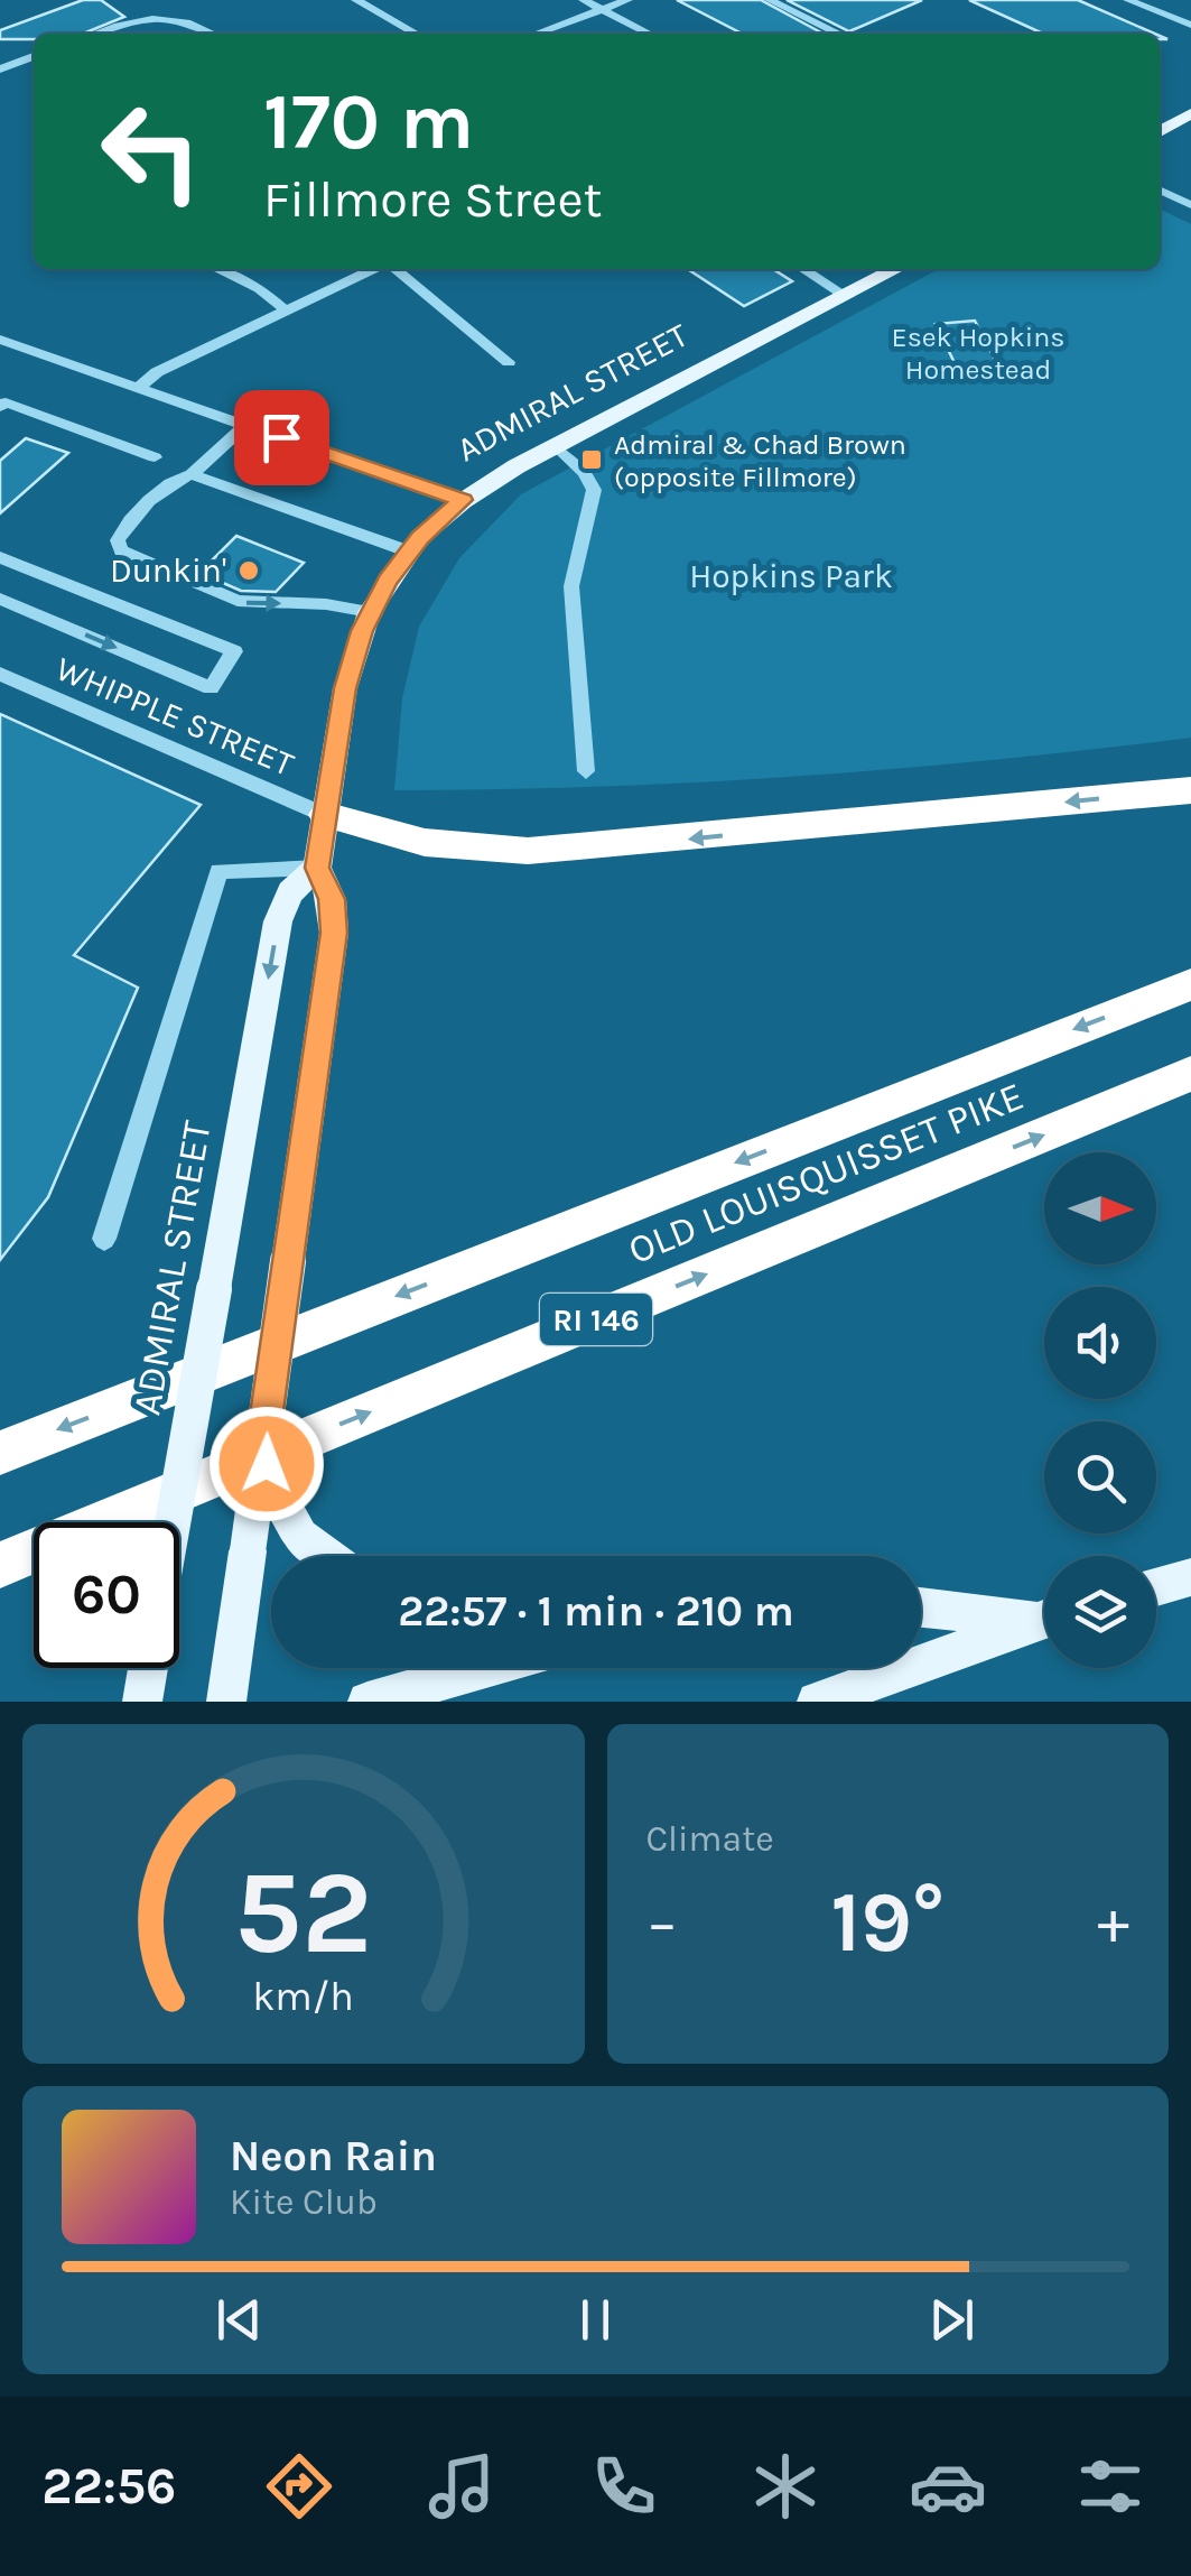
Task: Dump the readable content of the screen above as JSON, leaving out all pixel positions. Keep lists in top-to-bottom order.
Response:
{
  "streets": {
    "highway": ["OLD LOUISQUISSET PIKE", "RI 146"],
    "main road": ["ADMIRAL STREET"],
    "street": ["WHIPPLE STREET"]
  },
  "crossings": [
    ["ADMIRAL STREET", "WHIPPLE STREET"]
  ],
  "parks": ["Esek Hopkins Homestead", "Hopkins Park"],
  "places": {
    "transit": ["Admiral & Chad Brown (opposite Fillmore)"],
    "other": ["Dunkin'"]
  },
  "north": "right",
  "page": {
    "turn": ["170 m", "Fillmore Street"],
    "limit": "60",
    "trip": "22:57 · 1 min · 210 m",
    "tile": "Climate",
    "heat": ["−", "19°", "+"],
    "song": ["Neon Rain", "Kite Club"],
    "tabs": "22:56",
    "gauge": ["52", "km/h"]
  }
}
